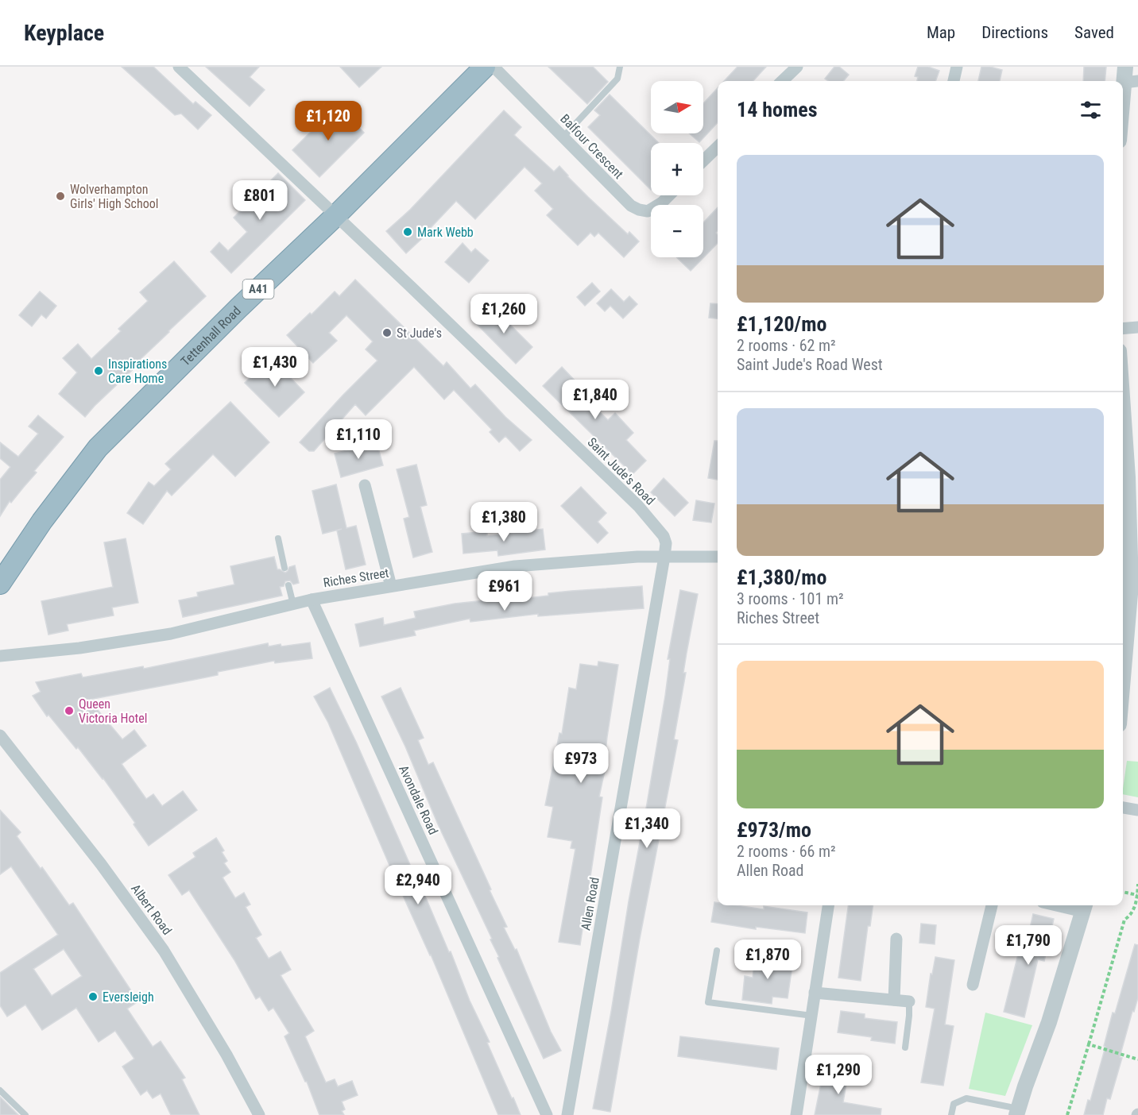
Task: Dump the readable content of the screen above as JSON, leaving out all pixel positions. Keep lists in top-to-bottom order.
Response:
{
  "streets": {
    "highway": ["A41", "Tettenhall Road"],
    "street": [
      "Balfour Crescent",
      "Saint Jude's Road",
      "Riches Street",
      "Avondale Road",
      "Allen Road",
      "Albert Road"
    ]
  },
  "crossings": [
    ["Tettenhall Road", "Saint Jude's Road"],
    ["Saint Jude's Road", "Riches Street"],
    ["Saint Jude's Road", "Allen Road"],
    ["Riches Street", "Avondale Road"],
    ["Riches Street", "Allen Road"]
  ],
  "places": [
    "Wolverhampton Girls' High School",
    "Mark Webb",
    "St Jude's",
    "Inspirations Care Home",
    "Queen Victoria Hotel",
    "Eversleigh"
  ],
  "north": "right",
  "page": {
    "header": "Keyplace",
    "nav": ["Map", "Directions", "Saved"],
    "map_buttons": ["+", "−"],
    "heading": "14 homes",
    "price": [
      "£1,120",
      "£801",
      "£1,260",
      "£1,430",
      "£1,840",
      "£1,110",
      "£1,380",
      "£961",
      "£973",
      "£1,340",
      "£2,940",
      "£1,790",
      "£1,870",
      "£1,290"
    ],
    "list": [
      {
        "name": "£1,120/mo",
        "note": "2 rooms · 62 m² · Saint Jude's Road West"
      },
      {
        "name": "£1,380/mo",
        "note": "3 rooms · 101 m² · Riches Street"
      },
      {
        "name": "£973/mo",
        "note": "2 rooms · 66 m² · Allen Road"
      }
    ]
  }
}
